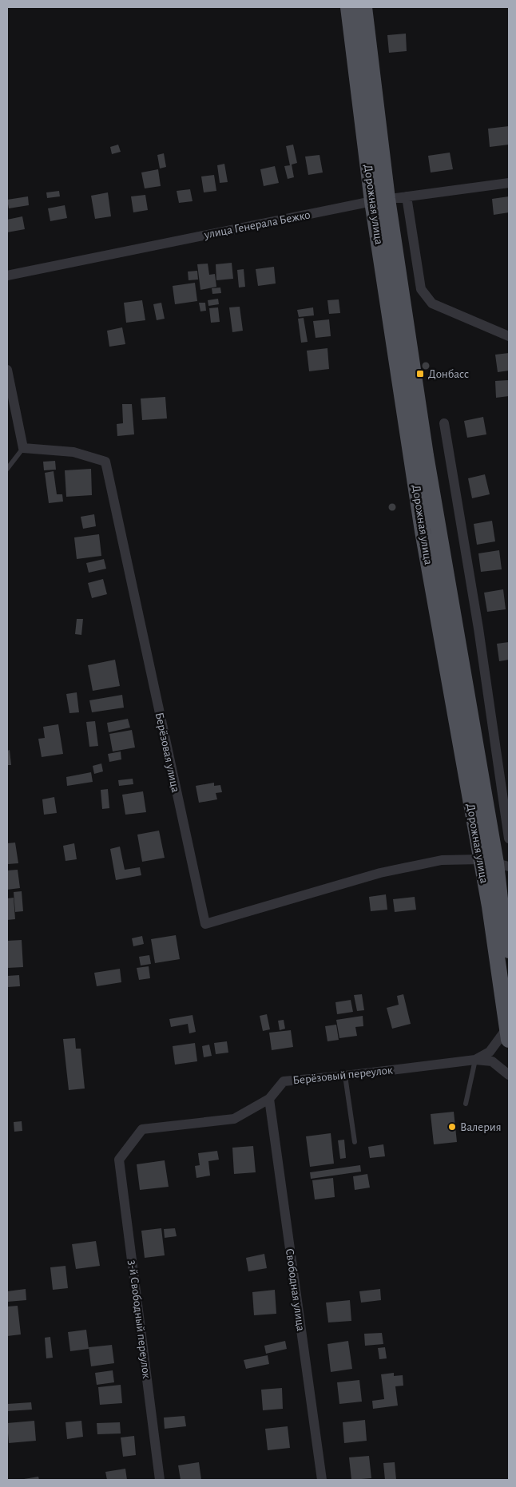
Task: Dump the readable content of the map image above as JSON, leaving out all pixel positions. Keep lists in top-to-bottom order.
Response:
{
  "streets": {
    "main road": ["Дорожная улица"],
    "street": [
      "улица Генерала Бежко",
      "Берёзовая улица",
      "Берёзовый переулок",
      "Свободная улица",
      "3-й Свободный переулок"
    ]
  },
  "crossings": [
    ["Дорожная улица", "улица Генерала Бежко"],
    ["Дорожная улица", "Берёзовая улица"],
    ["Дорожная улица", "Берёзовый переулок"],
    ["Берёзовый переулок", "Свободная улица"],
    ["Берёзовый переулок", "3-й Свободный переулок"]
  ],
  "places": {
    "transit": ["Донбасс"],
    "other": ["Валерия"]
  }
}
